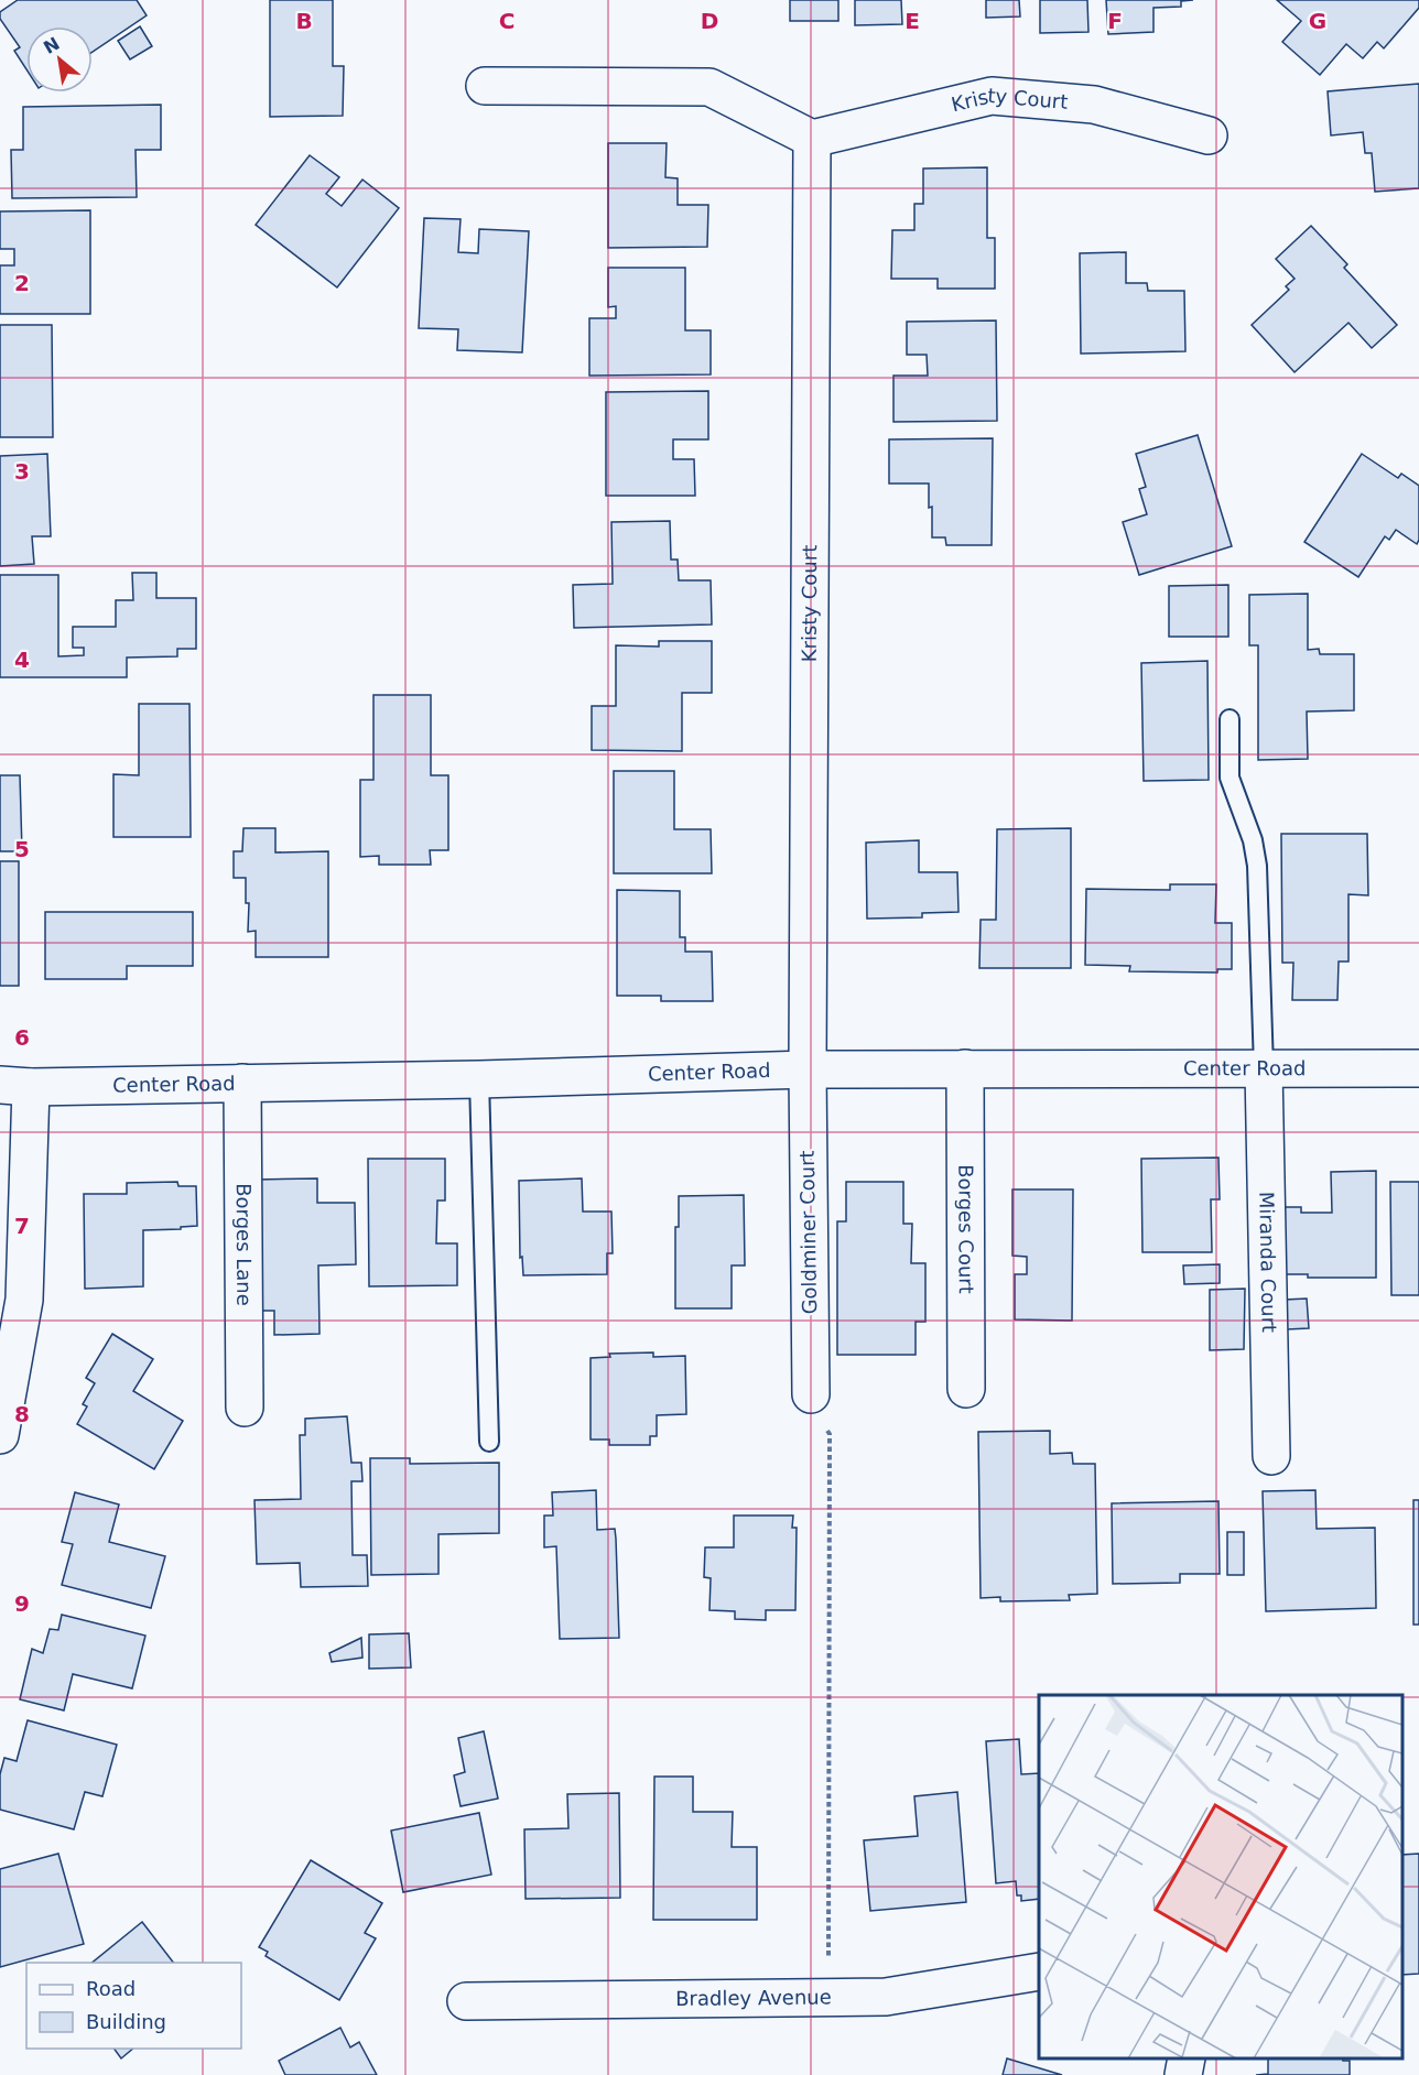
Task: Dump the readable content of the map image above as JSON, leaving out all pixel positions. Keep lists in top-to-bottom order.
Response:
{
  "streets": {
    "street": [
      "Kristy Court",
      "Center Road",
      "Borges Court",
      "Goldminer Court",
      "Borges Lane",
      "Miranda Court",
      "Bradley Avenue"
    ]
  },
  "crossings": [
    ["Kristy Court", "Center Road"],
    ["Kristy Court", "Goldminer Court"],
    ["Center Road", "Borges Court"],
    ["Center Road", "Goldminer Court"],
    ["Center Road", "Borges Lane"],
    ["Center Road", "Miranda Court"]
  ],
  "legend": ["Road", "Building"],
  "north": "top left",
  "grid": {
    "columns": [
      "B",
      "C",
      "D",
      "E",
      "F",
      "G"
    ],
    "rows": [
      "2",
      "3",
      "4",
      "5",
      "6",
      "7",
      "8",
      "9"
    ]
  }
}
